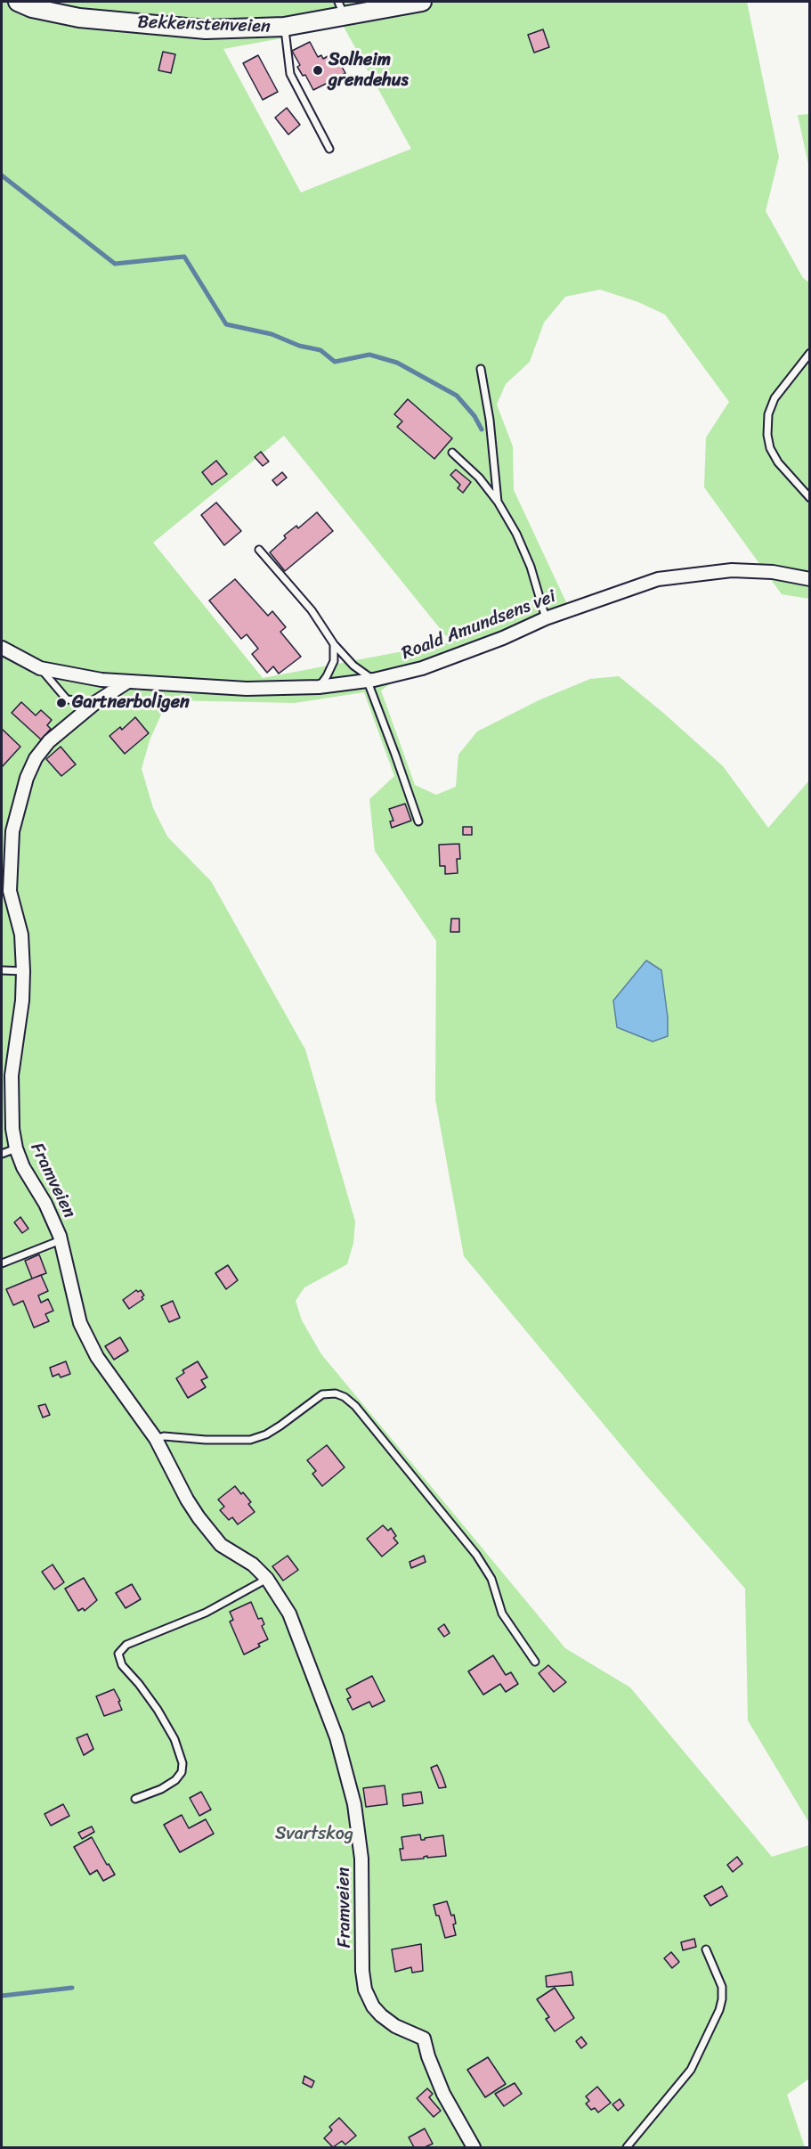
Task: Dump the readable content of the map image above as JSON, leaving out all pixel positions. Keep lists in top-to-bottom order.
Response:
{
  "streets": {
    "main road": ["Bekkenstenveien"],
    "street": ["Roald Amundsens vei", "Framveien"]
  },
  "crossings": [
    ["Roald Amundsens vei", "Framveien"]
  ],
  "parks": ["Svartskog"],
  "places": ["Solheim grendehus", "Gartnerboligen"]
}
